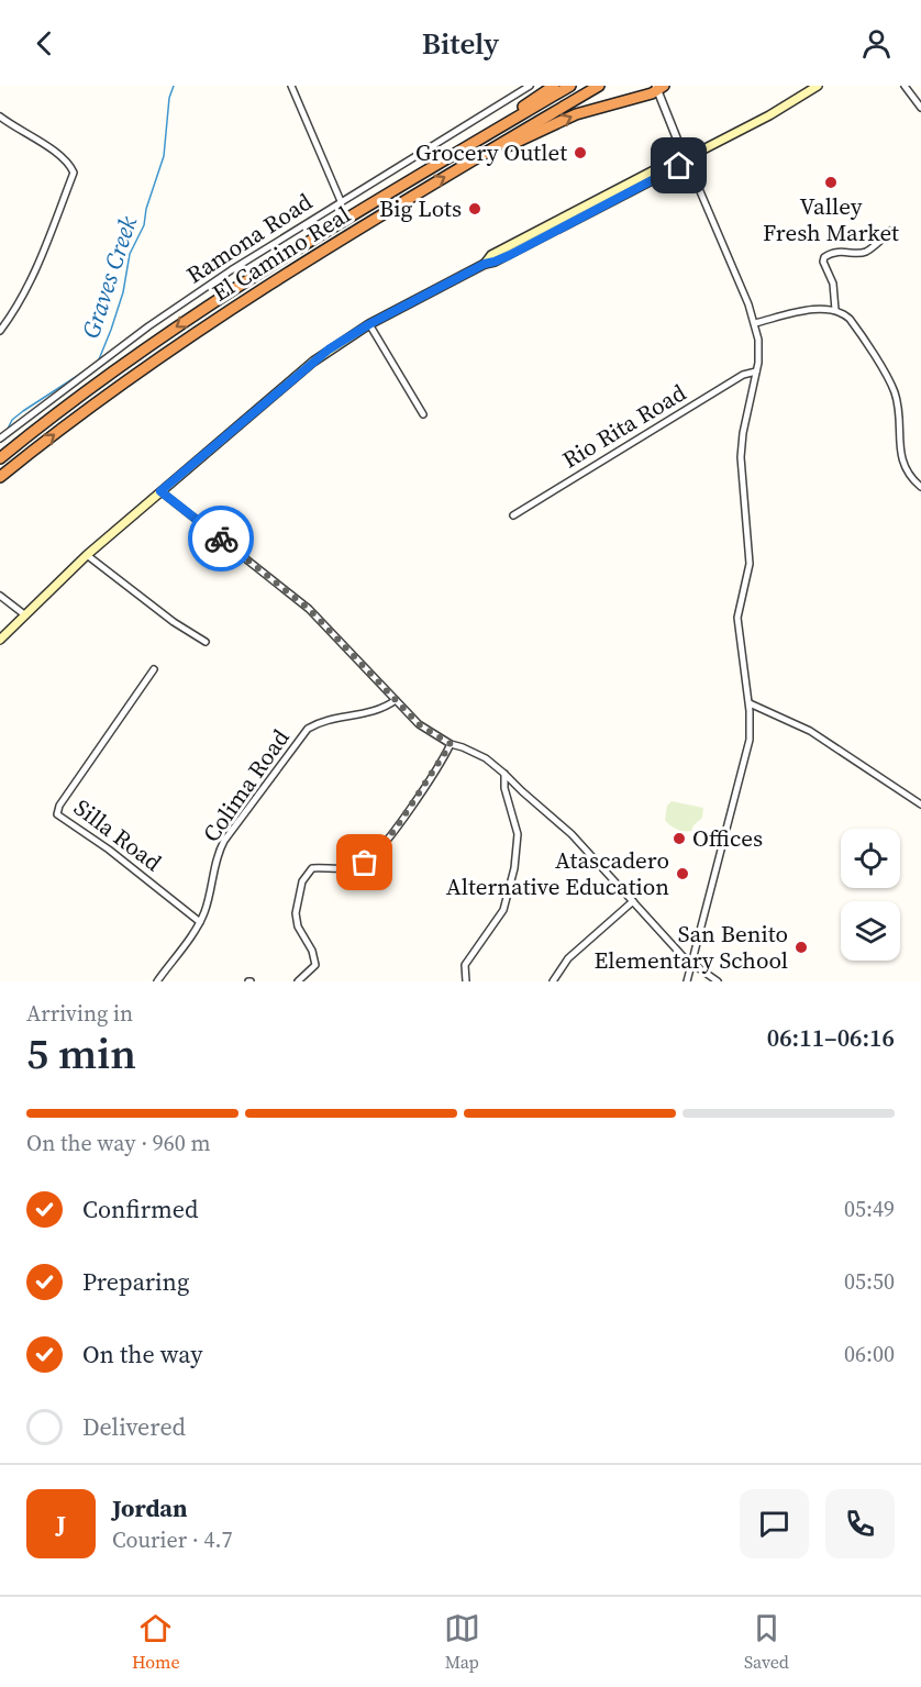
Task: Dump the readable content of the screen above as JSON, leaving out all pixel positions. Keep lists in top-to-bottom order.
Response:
{
  "streets": {
    "highway": ["El Camino Real"],
    "street": [
      "Ramona Road",
      "Rio Rita Road",
      "Colima Road",
      "Silla Road"
    ]
  },
  "crossings": [
    ["Colima Road", "Silla Road"]
  ],
  "water": ["Graves Creek"],
  "places": [
    "Grocery Outlet",
    "Valley Fresh Market",
    "Big Lots",
    "Offices",
    "Atascadero Alternative Education",
    "San Benito Elementary School"
  ],
  "page": {
    "header": "Bitely",
    "heading": ["5 min", "Arriving in", "06:11–06:16"],
    "panel": ["Jordan", "Courier · 4.7"],
    "bar": "On the way · 960 m",
    "list": [
      ["Confirmed", "05:49"],
      ["Preparing", "05:50"],
      ["On the way", "06:00"],
      "Delivered"
    ],
    "round": "J",
    "tabs": ["Home", "Map", "Saved"]
  }
}
